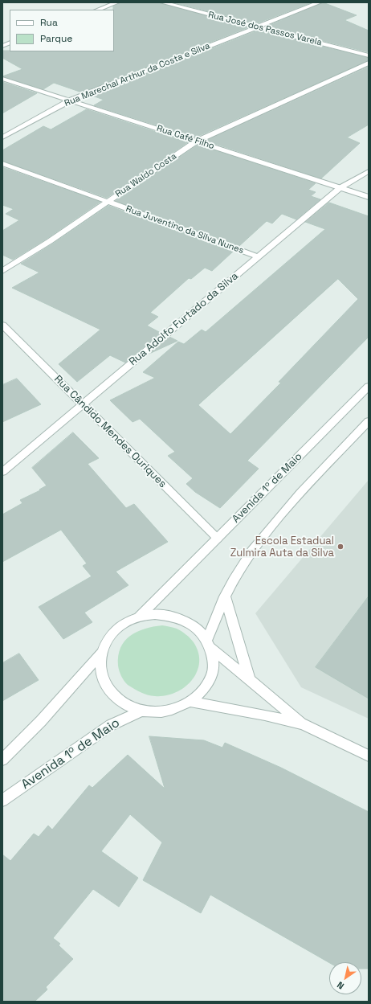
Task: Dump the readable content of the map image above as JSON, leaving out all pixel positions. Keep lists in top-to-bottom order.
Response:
{
  "streets": {
    "street": [
      "Rua José dos Passos Varela",
      "Rua Marechal Arthur da Costa e Silva",
      "Rua Café Filho",
      "Rua Waldo Costa",
      "Rua Juventino da Silva Nunes",
      "Rua Adolfo Furtado da Silva",
      "Rua Cândido Mendes Ouriques",
      "Avenida 1º de Maio"
    ]
  },
  "crossings": [
    ["Rua José dos Passos Varela", "Rua Marechal Arthur da Costa e Silva"],
    ["Rua Marechal Arthur da Costa e Silva", "Rua Café Filho"],
    ["Rua Café Filho", "Rua Waldo Costa"],
    ["Rua Café Filho", "Rua Adolfo Furtado da Silva"],
    ["Rua Waldo Costa", "Rua Juventino da Silva Nunes"],
    ["Rua Juventino da Silva Nunes", "Rua Adolfo Furtado da Silva"],
    ["Rua Adolfo Furtado da Silva", "Rua Cândido Mendes Ouriques"],
    ["Rua Cândido Mendes Ouriques", "Avenida 1º de Maio"]
  ],
  "places": ["Escola Estadual Zulmira Auta da Silva"],
  "legend": ["Rua", "Parque"],
  "north": "bottom left"
}
